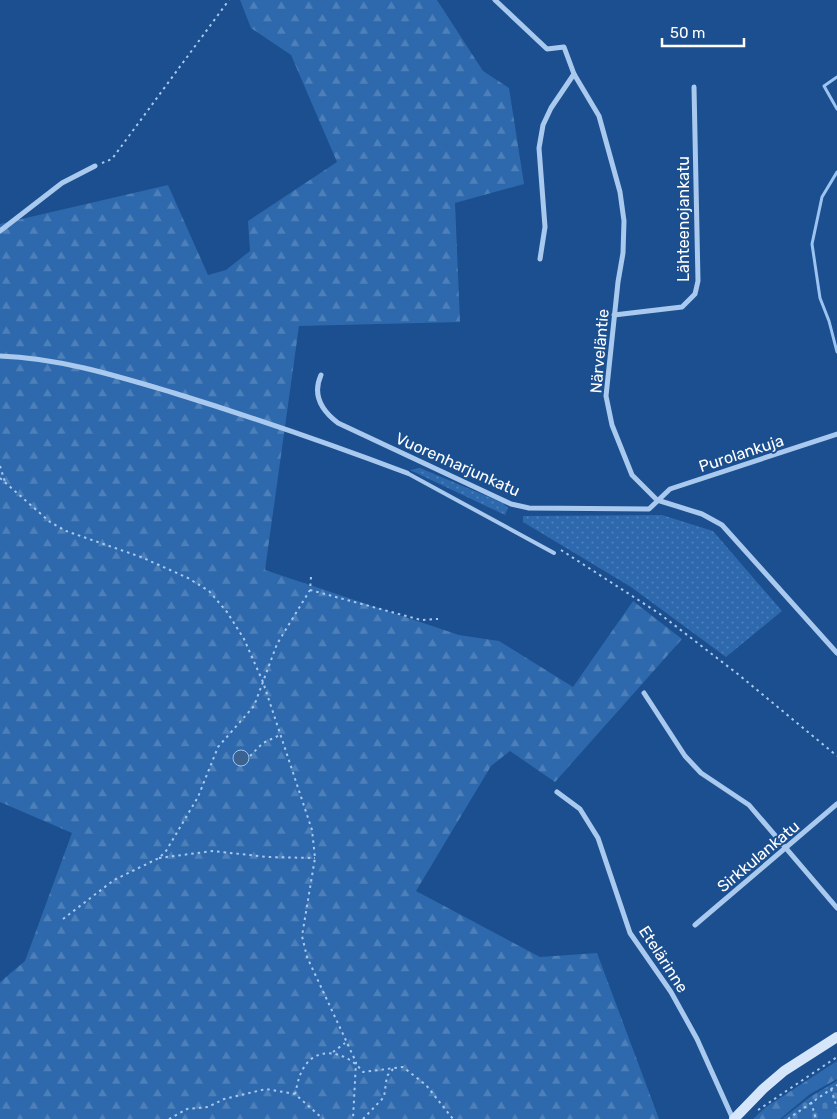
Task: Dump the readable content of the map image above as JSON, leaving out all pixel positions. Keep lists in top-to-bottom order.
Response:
{
  "streets": {
    "street": [
      "Lähteenojankatu",
      "Närveläntie",
      "Purolankuja",
      "Vuorenharjunkatu",
      "Sirkkulankatu",
      "Etelärinne"
    ]
  },
  "crossings": [
    ["Lähteenojankatu", "Närveläntie"],
    ["Närveläntie", "Purolankuja"],
    ["Närveläntie", "Vuorenharjunkatu"],
    ["Purolankuja", "Vuorenharjunkatu"]
  ],
  "scale_bar": "50 m"
}
